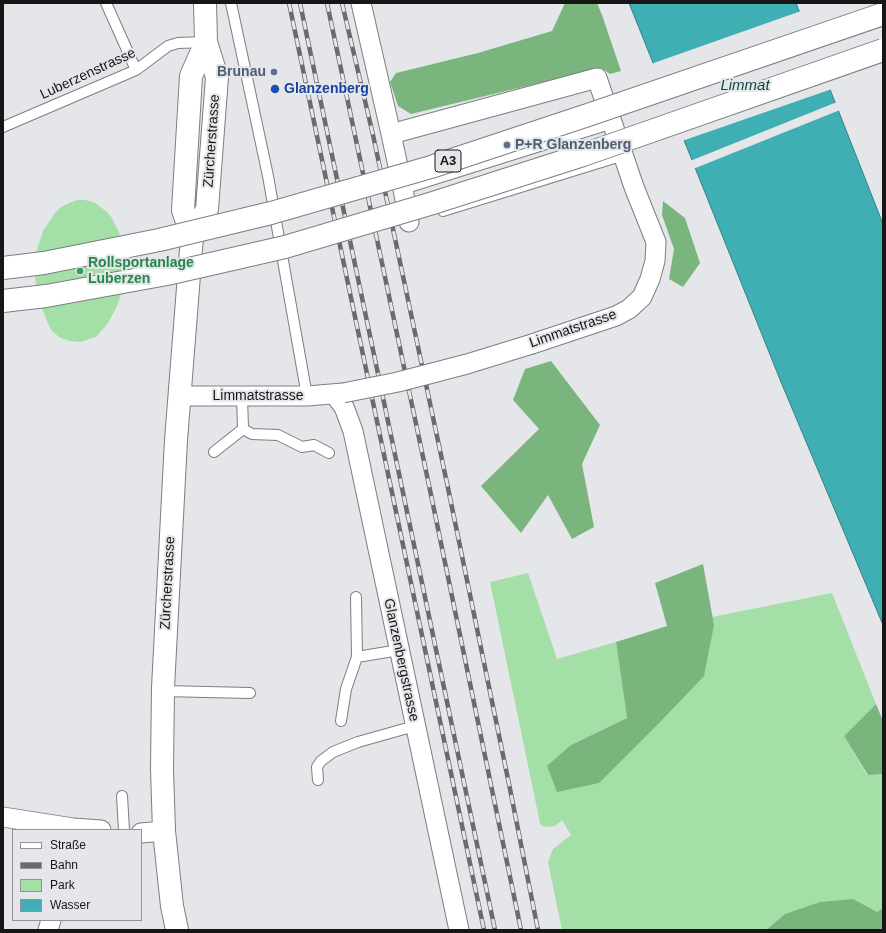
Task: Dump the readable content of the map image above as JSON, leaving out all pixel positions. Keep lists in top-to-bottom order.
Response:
{
  "streets": {
    "main road": ["Zürcherstrasse", "A3"],
    "street": ["Limmatstrasse", "Glanzenbergstrasse"],
    "lane": ["Luberzenstrasse"]
  },
  "crossings": [
    ["Luberzenstrasse", "Zürcherstrasse"],
    ["Zürcherstrasse", "Limmatstrasse"],
    ["Limmatstrasse", "Glanzenbergstrasse"]
  ],
  "water": ["Limmat"],
  "places": [
    "Brunau",
    "Glanzenberg",
    "P+R Glanzenberg",
    "Rollsportanlage Luberzen"
  ],
  "legend": [
    "Straße",
    "Bahn",
    "Park",
    "Wasser"
  ]
}
